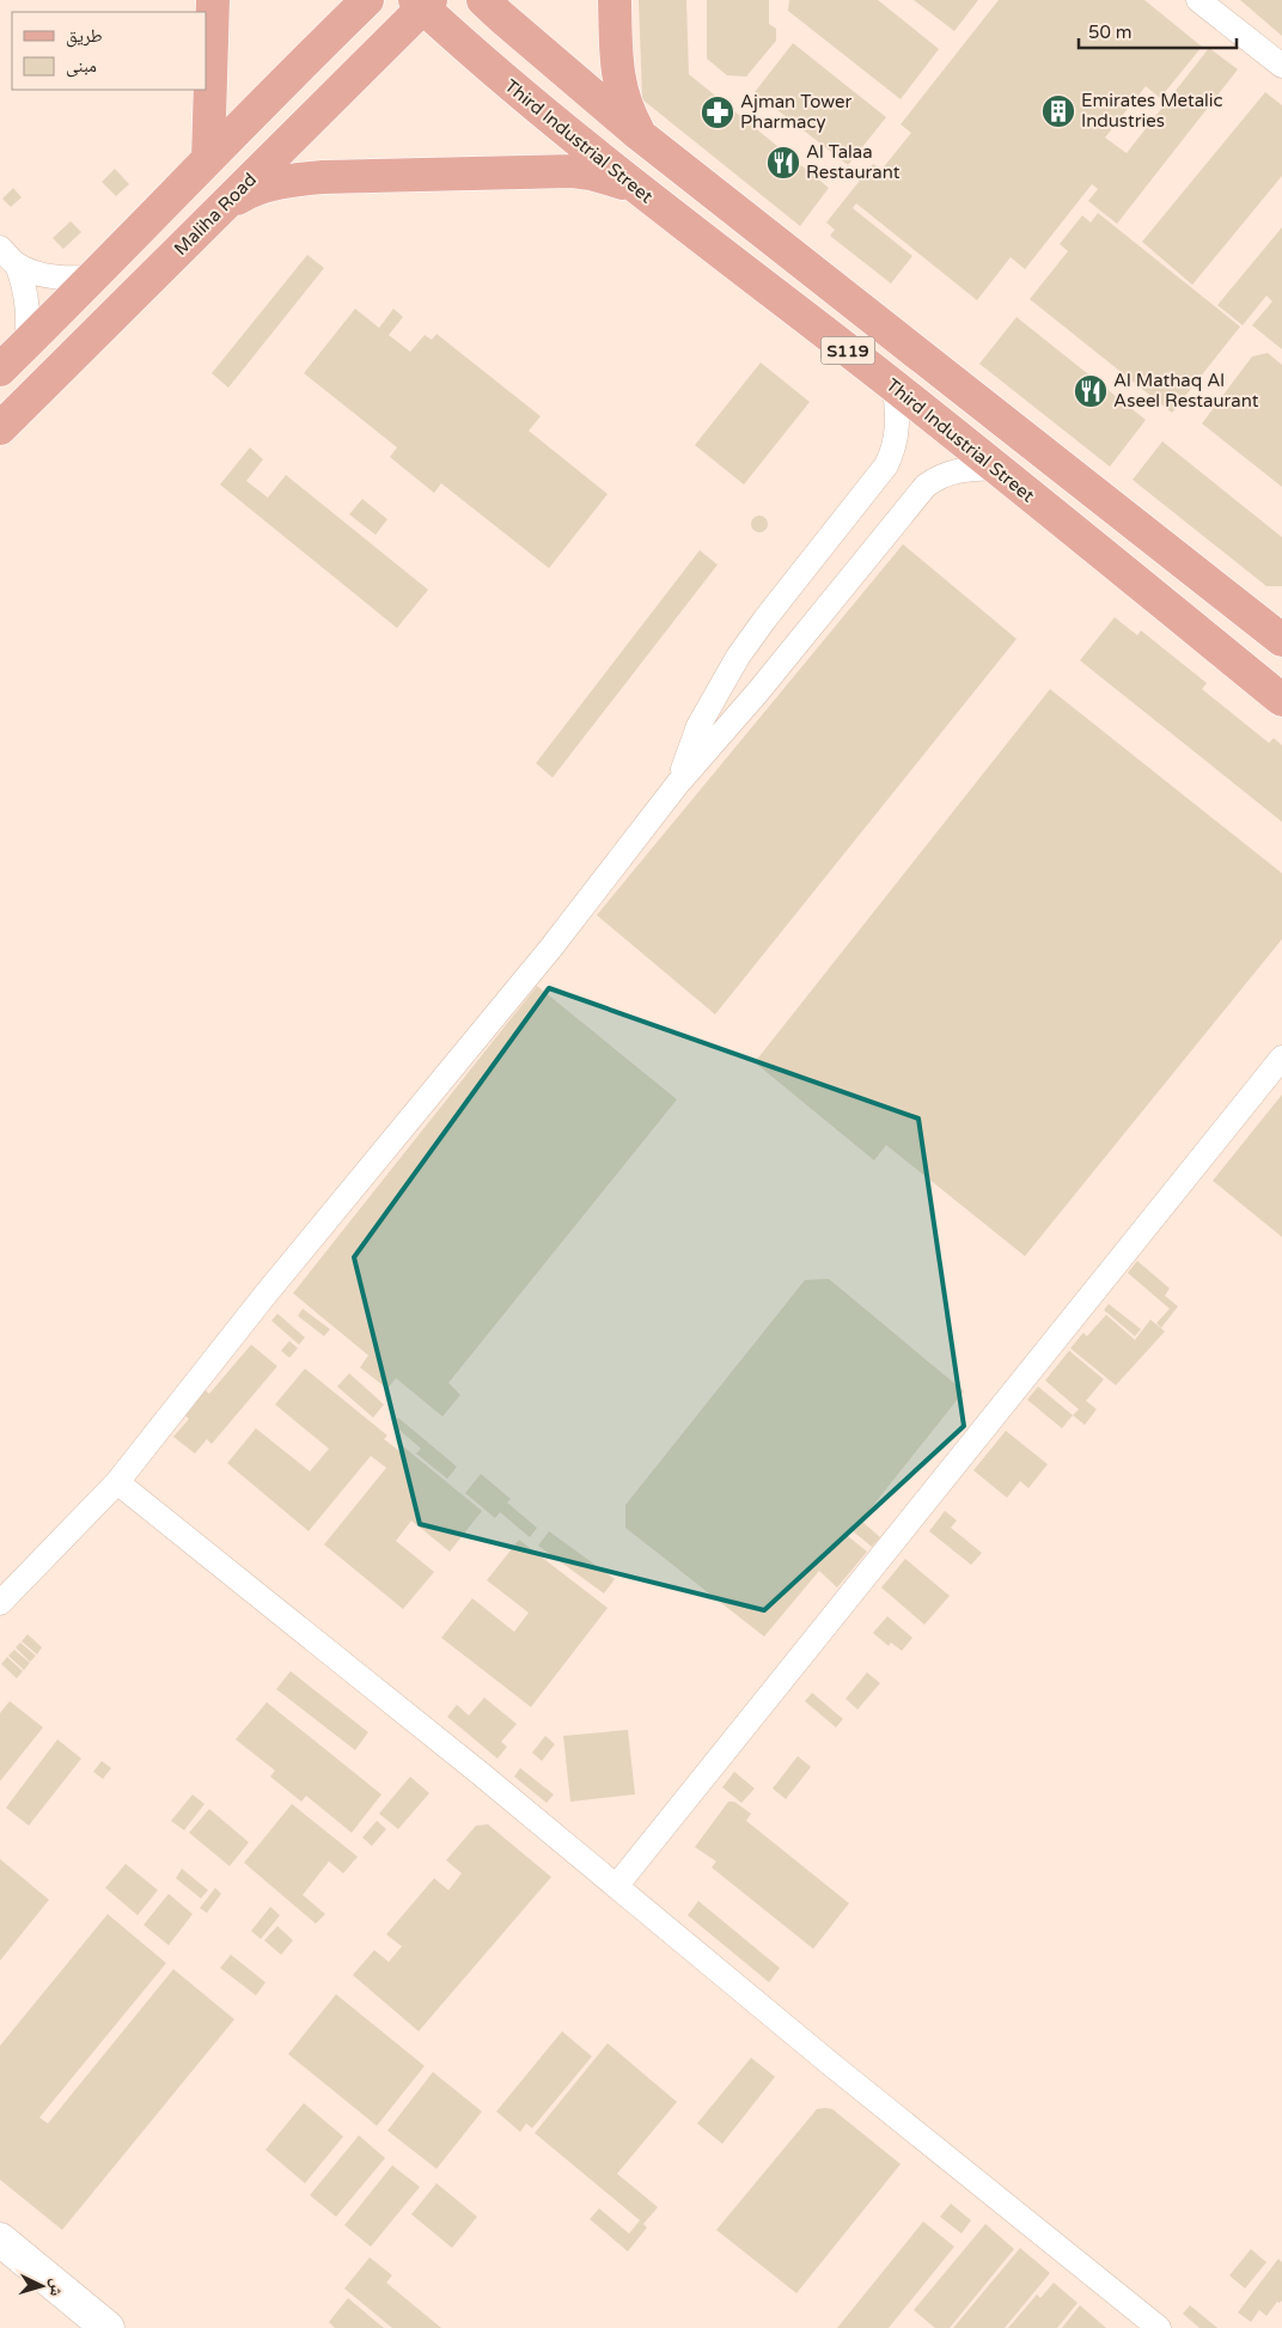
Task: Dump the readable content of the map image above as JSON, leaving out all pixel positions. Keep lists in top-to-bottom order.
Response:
{
  "streets": {
    "main road": ["Third Industrial Street", "Maliha Road", "S119"]
  },
  "crossings": [
    ["Third Industrial Street", "Maliha Road"]
  ],
  "places": {
    "building": ["Emirates Metalic Industries"],
    "pharmacy": ["Ajman Tower Pharmacy"],
    "restaurant": ["Al Talaa Restaurant", "Al Mathaq Al Aseel Restaurant"]
  },
  "legend": ["طريق", "مبنى"],
  "scale_bar": "50 m",
  "north": "right"
}
